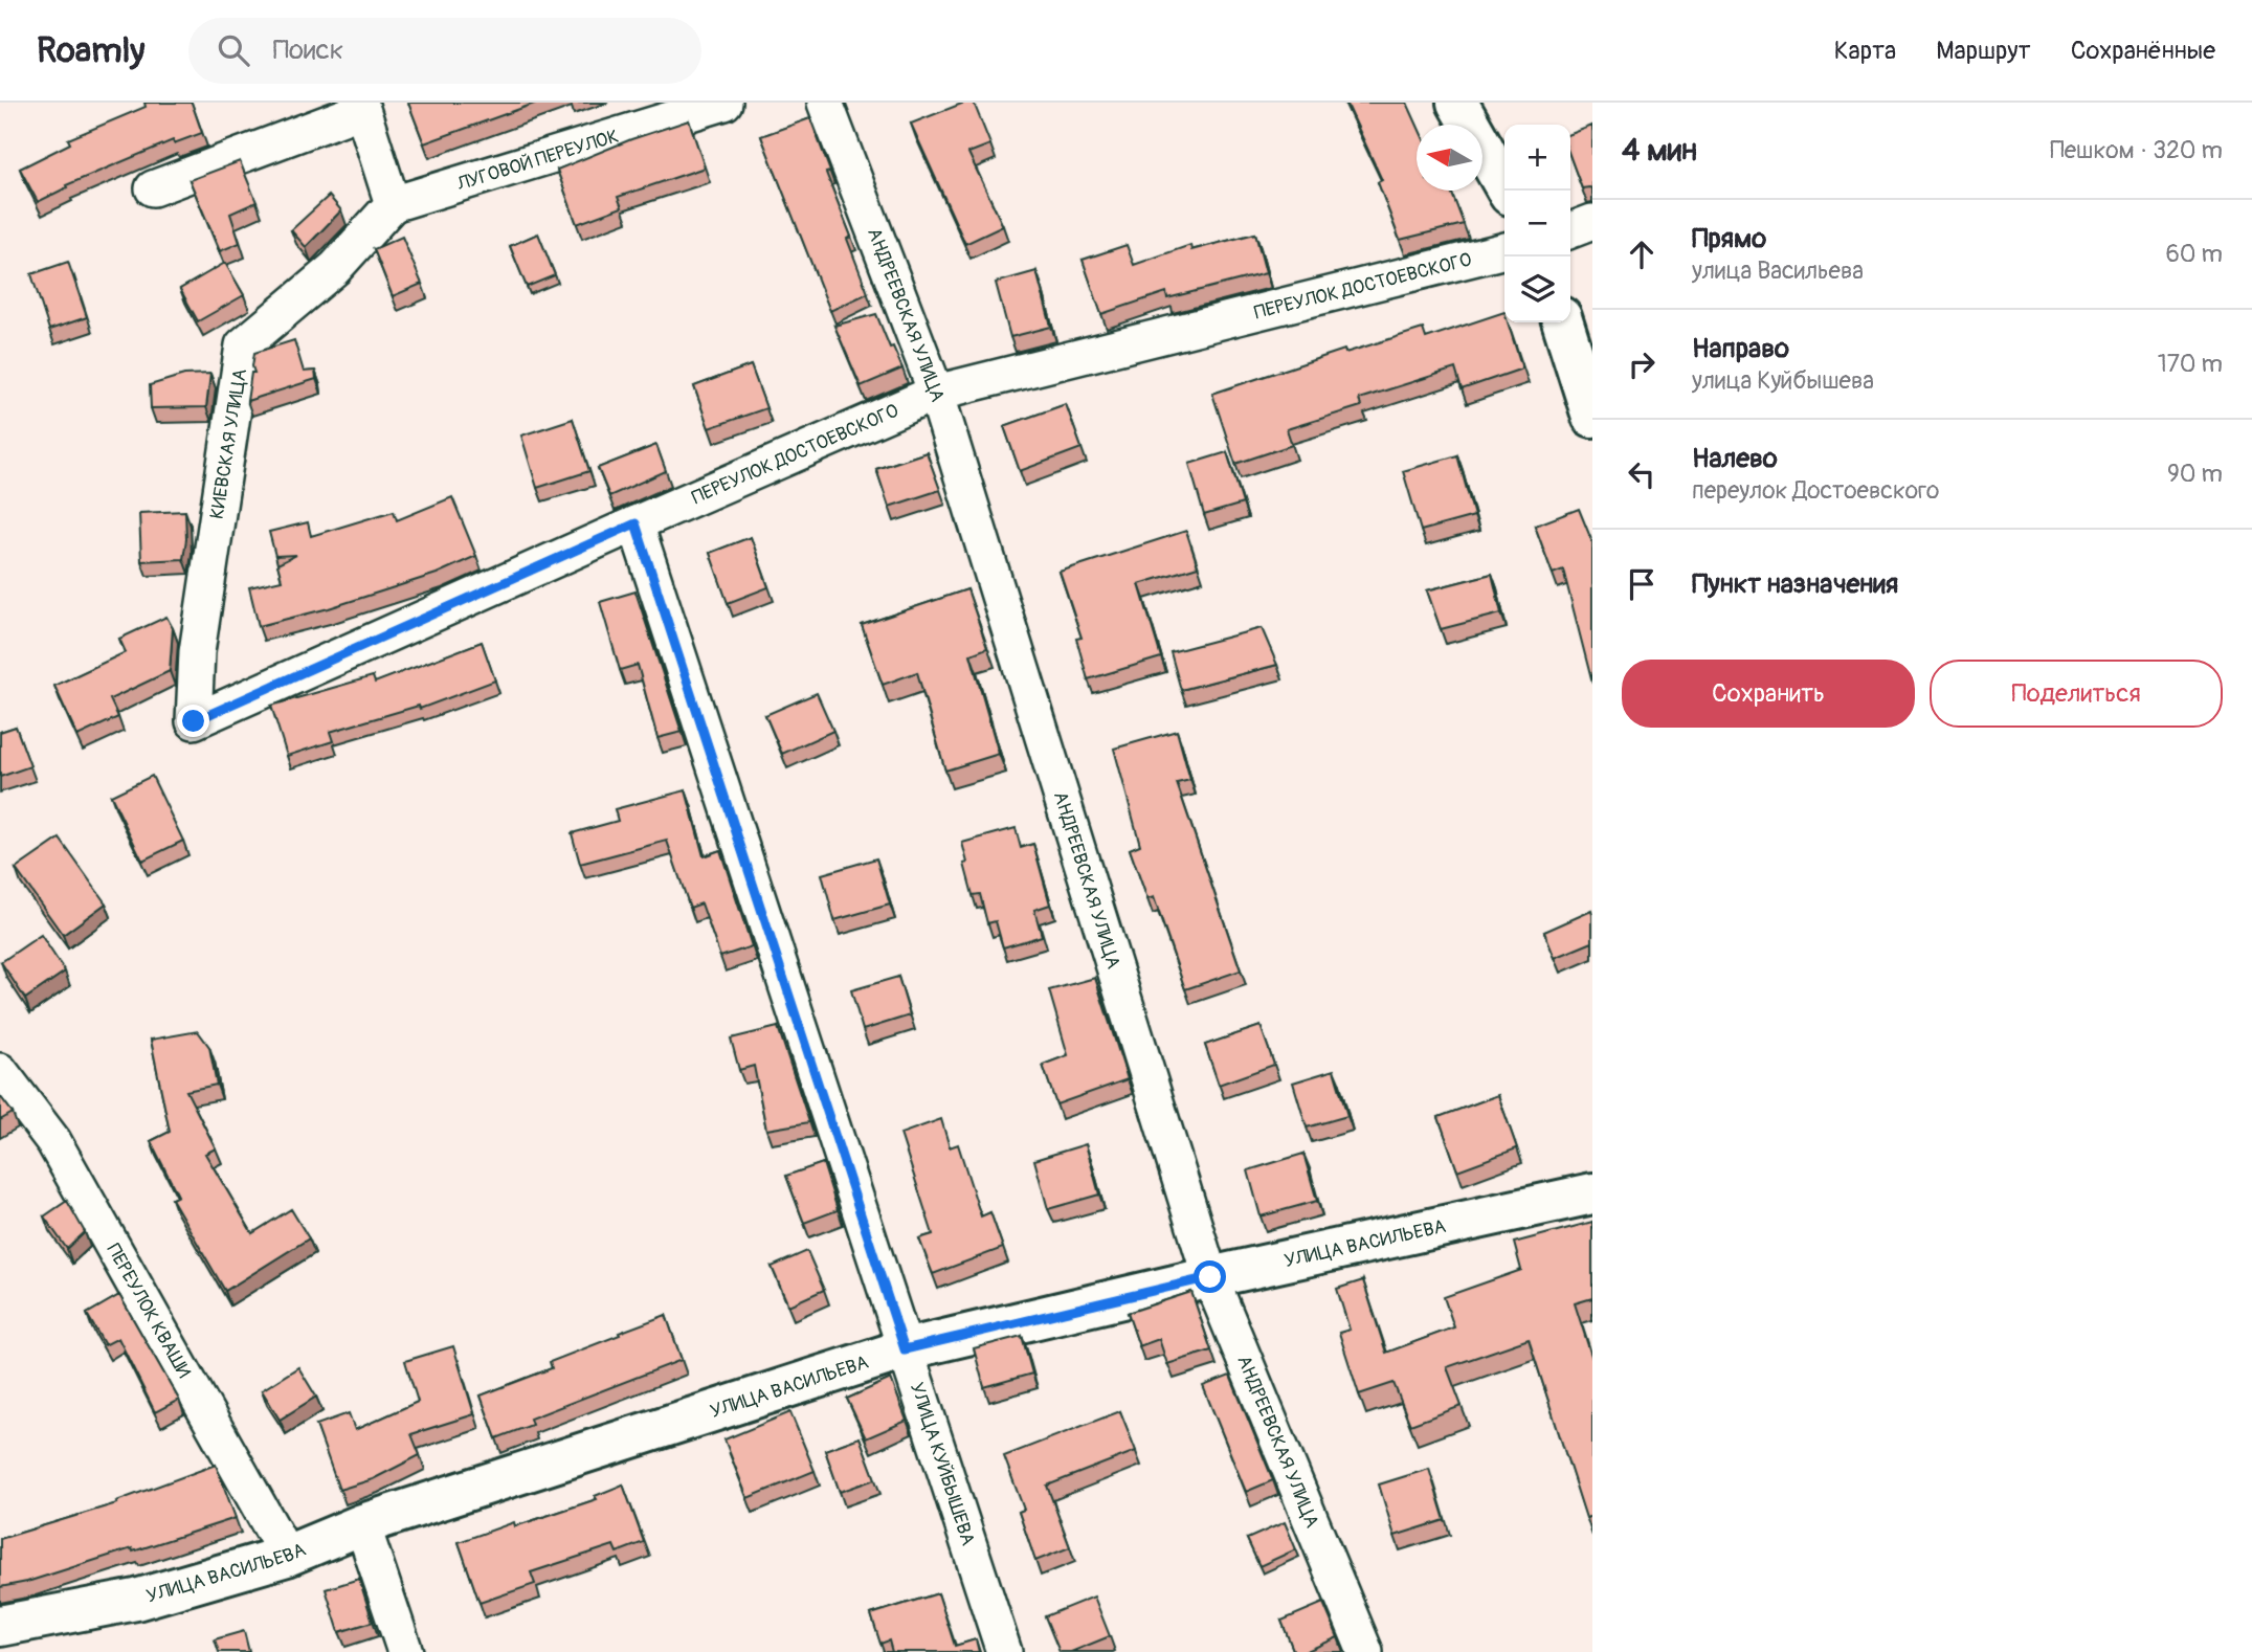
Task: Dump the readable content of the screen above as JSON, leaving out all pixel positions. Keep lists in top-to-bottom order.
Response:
{
  "streets": {
    "street": [
      "ЛУГОВОЙ ПЕРЕУЛОК",
      "ПЕРЕУЛОК ДОСТОЕВСКОГО",
      "АНДРЕЕВСКАЯ УЛИЦА",
      "КИЕВСКАЯ УЛИЦА",
      "УЛИЦА ВАСИЛЬЕВА",
      "ПЕРЕУЛОК КВАШИ",
      "УЛИЦА КУЙБЫШЕВА"
    ]
  },
  "crossings": [
    ["ЛУГОВОЙ ПЕРЕУЛОК", "КИЕВСКАЯ УЛИЦА"],
    ["ПЕРЕУЛОК ДОСТОЕВСКОГО", "АНДРЕЕВСКАЯ УЛИЦА"],
    ["ПЕРЕУЛОК ДОСТОЕВСКОГО", "КИЕВСКАЯ УЛИЦА"],
    ["ПЕРЕУЛОК ДОСТОЕВСКОГО", "УЛИЦА КУЙБЫШЕВА"],
    ["АНДРЕЕВСКАЯ УЛИЦА", "УЛИЦА ВАСИЛЬЕВА"],
    ["УЛИЦА ВАСИЛЬЕВА", "ПЕРЕУЛОК КВАШИ"],
    ["УЛИЦА ВАСИЛЬЕВА", "УЛИЦА КУЙБЫШЕВА"]
  ],
  "north": "left",
  "page": {
    "header": "Roamly",
    "search": "Поиск",
    "nav": ["Карта", "Маршрут", "Сохранённые"],
    "heading": ["4 мин", "Пешком · 320 m"],
    "map_buttons": ["+", "−"],
    "list": [
      ["Прямо", "улица Васильева", "60 m"],
      ["Направо", "улица Куйбышева", "170 m"],
      ["Налево", "переулок Достоевского", "90 m"],
      "Пункт назначения"
    ],
    "buttons": ["Сохранить", "Поделиться"]
  }
}
